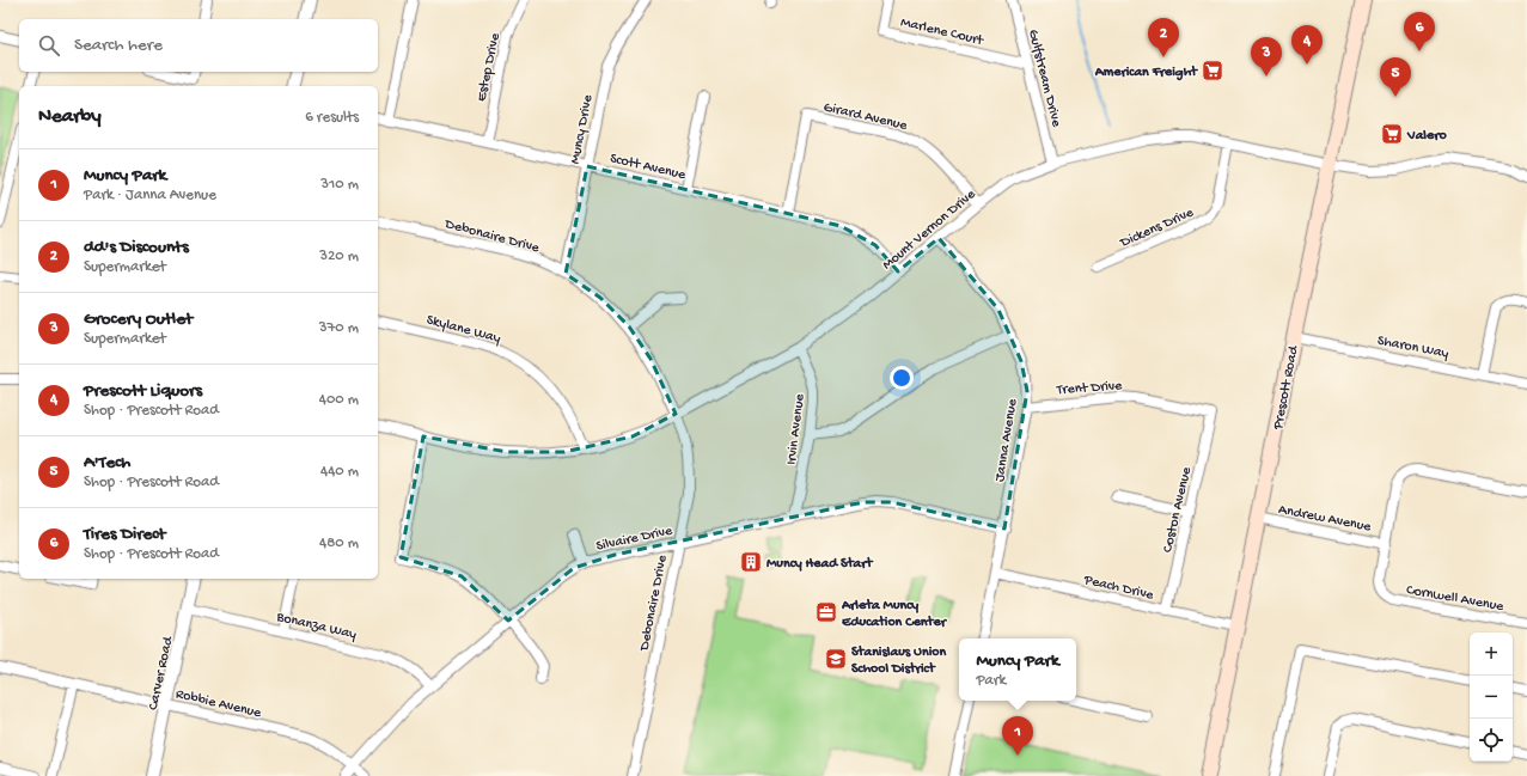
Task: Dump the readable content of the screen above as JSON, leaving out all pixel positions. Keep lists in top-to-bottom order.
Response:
{
  "streets": {
    "main road": ["Prescott Road"],
    "street": [
      "Marlene Court",
      "Estep Drive",
      "Gulfstream Drive",
      "Girard Avenue",
      "Muncy Drive",
      "Scott Avenue",
      "Dickens Drive",
      "Mount Vernon Drive",
      "Debonaire Drive",
      "Skylane Way",
      "Sharon Way",
      "Trent Drive",
      "Irvin Avenue",
      "Janna Avenue",
      "Coston Avenue",
      "Andrew Avenue",
      "Silvaire Drive",
      "Peach Drive",
      "Cornwell Avenue",
      "Bonanza Way",
      "Carver Road",
      "Robbie Avenue"
    ]
  },
  "crossings": [
    ["Marlene Court", "Gulfstream Drive"],
    ["Estep Drive", "Scott Avenue"],
    ["Gulfstream Drive", "Mount Vernon Drive"],
    ["Girard Avenue", "Scott Avenue"],
    ["Girard Avenue", "Mount Vernon Drive"],
    ["Muncy Drive", "Scott Avenue"],
    ["Muncy Drive", "Debonaire Drive"],
    ["Scott Avenue", "Mount Vernon Drive"],
    ["Dickens Drive", "Mount Vernon Drive"],
    ["Mount Vernon Drive", "Debonaire Drive"],
    ["Mount Vernon Drive", "Skylane Way"],
    ["Mount Vernon Drive", "Prescott Road"],
    ["Mount Vernon Drive", "Irvin Avenue"],
    ["Mount Vernon Drive", "Janna Avenue"],
    ["Debonaire Drive", "Silvaire Drive"],
    ["Sharon Way", "Prescott Road"],
    ["Trent Drive", "Janna Avenue"],
    ["Trent Drive", "Coston Avenue"],
    ["Prescott Road", "Andrew Avenue"],
    ["Prescott Road", "Peach Drive"],
    ["Irvin Avenue", "Silvaire Drive"],
    ["Janna Avenue", "Silvaire Drive"],
    ["Janna Avenue", "Peach Drive"],
    ["Coston Avenue", "Peach Drive"],
    ["Andrew Avenue", "Cornwell Avenue"],
    ["Silvaire Drive", "Bonanza Way"],
    ["Silvaire Drive", "Robbie Avenue"],
    ["Bonanza Way", "Carver Road"],
    ["Carver Road", "Robbie Avenue"]
  ],
  "places": {
    "supermarket": ["American Freight", "Valero"],
    "building": ["Muncy Head Start"],
    "office": ["Arleta Muncy Education Center"],
    "school or university": ["Stanislaus Union School District"]
  },
  "page": {
    "pins": [
      "6",
      "2",
      "4",
      "3",
      "5",
      "1"
    ],
    "search": "Search here",
    "heading": ["Nearby", "6 results"],
    "list": [
      {
        "mark": "1",
        "name": "Muncy Park",
        "note": "Park · Janna Avenue",
        "value": "310 m"
      },
      {
        "mark": "2",
        "name": "dd's Discounts",
        "note": "Supermarket",
        "value": "320 m"
      },
      {
        "mark": "3",
        "name": "Grocery Outlet",
        "note": "Supermarket",
        "value": "370 m"
      },
      {
        "mark": "4",
        "name": "Prescott Liquors",
        "note": "Shop · Prescott Road",
        "value": "400 m"
      },
      {
        "mark": "5",
        "name": "A'Tech",
        "note": "Shop · Prescott Road",
        "value": "440 m"
      },
      {
        "mark": "6",
        "name": "Tires Direct",
        "note": "Shop · Prescott Road",
        "value": "480 m"
      }
    ],
    "map_buttons": ["+", "−"],
    "popup": ["Muncy Park", "Park"]
  }
}
